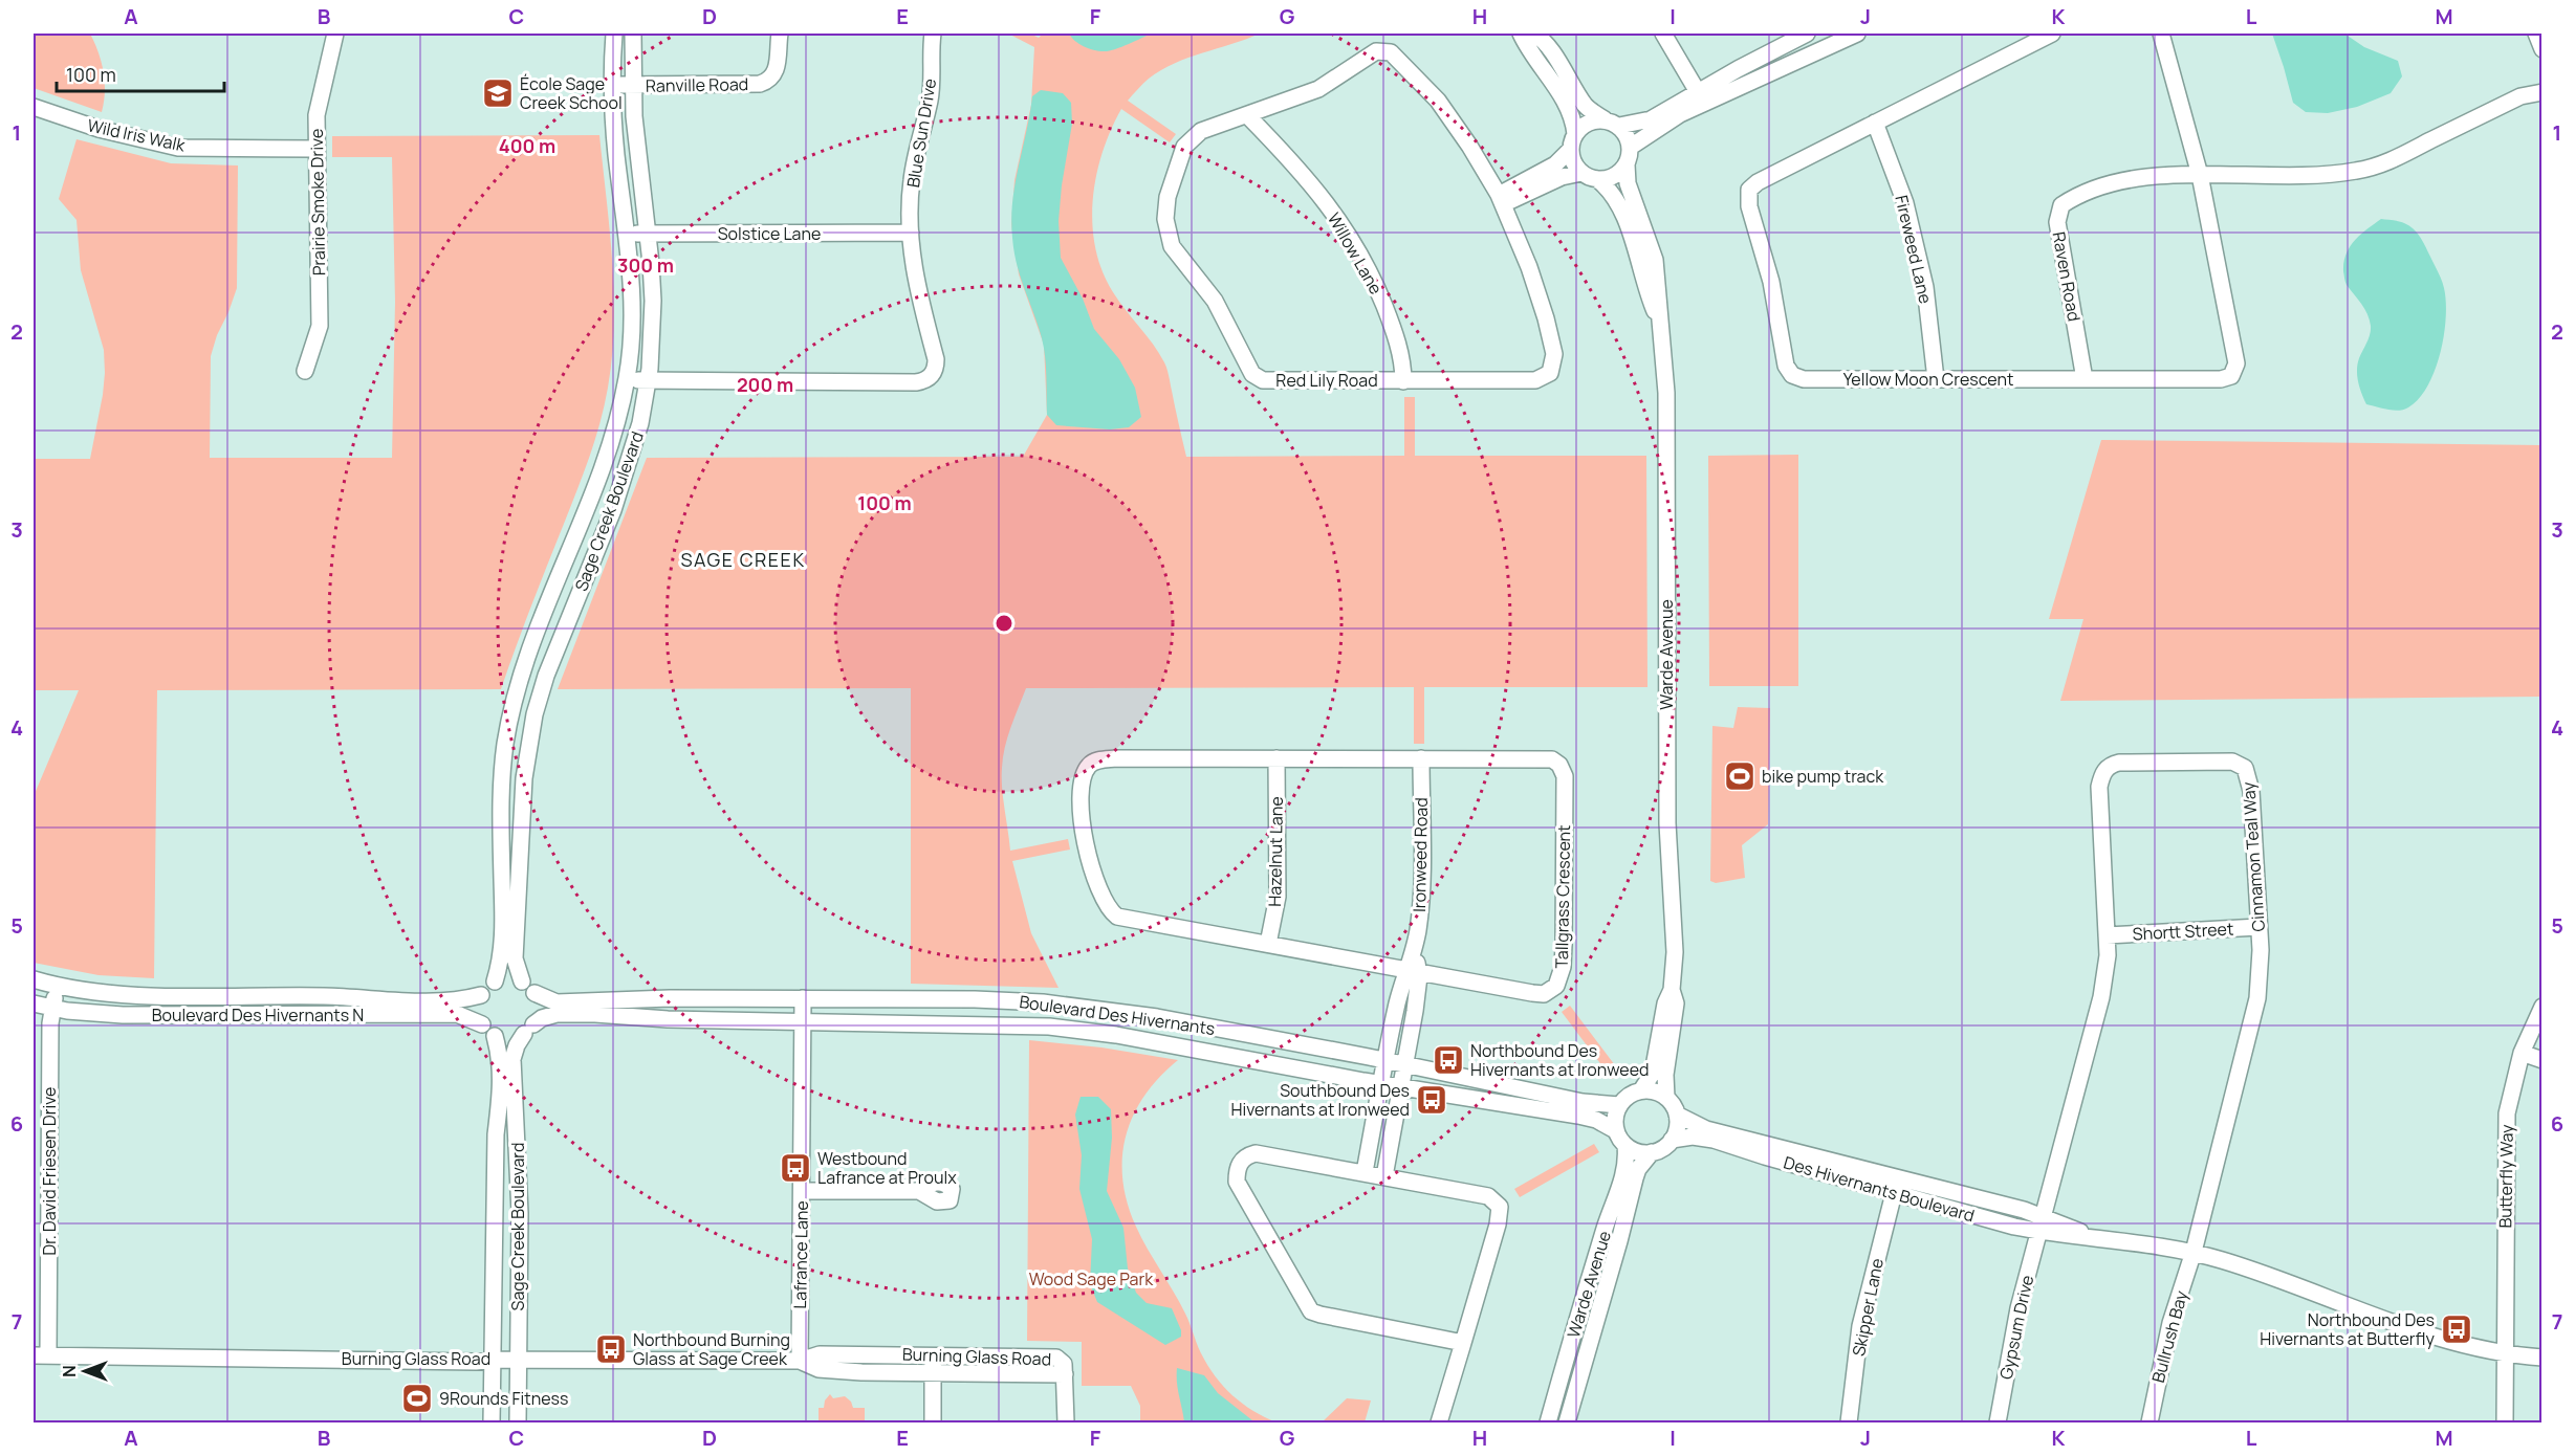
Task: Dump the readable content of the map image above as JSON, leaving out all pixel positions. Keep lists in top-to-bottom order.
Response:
{
  "streets": {
    "street": [
      "Ranville Road",
      "Blue Sun Drive",
      "Wild Iris Walk",
      "Prairie Smoke Drive",
      "Solstice Lane",
      "Fireweed Lane",
      "Willow Lane",
      "Raven Road",
      "Yellow Moon Crescent",
      "Red Lily Road",
      "Sage Creek Boulevard",
      "Warde Avenue",
      "Hazelnut Lane",
      "Ironweed Road",
      "Cinnamon Teal Way",
      "Tallgrass Crescent",
      "Shortt Street",
      "Boulevard Des Hivernants N",
      "Boulevard Des Hivernants",
      "Dr. David Friesen Drive",
      "Butterfly Way",
      "Des Hivernants Boulevard",
      "Lafrance Lane",
      "Skipper Lane",
      "Gypsum Drive",
      "Bullrush Bay",
      "Burning Glass Road"
    ]
  },
  "crossings": [
    ["Ranville Road", "Sage Creek Boulevard"],
    ["Blue Sun Drive", "Solstice Lane"],
    ["Blue Sun Drive", "Sage Creek Boulevard"],
    ["Wild Iris Walk", "Prairie Smoke Drive"],
    ["Solstice Lane", "Sage Creek Boulevard"],
    ["Fireweed Lane", "Yellow Moon Crescent"],
    ["Willow Lane", "Red Lily Road"],
    ["Raven Road", "Yellow Moon Crescent"],
    ["Sage Creek Boulevard", "Boulevard Des Hivernants N"],
    ["Sage Creek Boulevard", "Boulevard Des Hivernants"],
    ["Sage Creek Boulevard", "Burning Glass Road"],
    ["Warde Avenue", "Boulevard Des Hivernants"],
    ["Warde Avenue", "Des Hivernants Boulevard"],
    ["Hazelnut Lane", "Tallgrass Crescent"],
    ["Ironweed Road", "Tallgrass Crescent"],
    ["Ironweed Road", "Boulevard Des Hivernants"],
    ["Cinnamon Teal Way", "Shortt Street"],
    ["Cinnamon Teal Way", "Des Hivernants Boulevard"],
    ["Cinnamon Teal Way", "Gypsum Drive"],
    ["Cinnamon Teal Way", "Bullrush Bay"],
    ["Boulevard Des Hivernants N", "Boulevard Des Hivernants"],
    ["Boulevard Des Hivernants N", "Dr. David Friesen Drive"],
    ["Boulevard Des Hivernants", "Des Hivernants Boulevard"],
    ["Boulevard Des Hivernants", "Lafrance Lane"],
    ["Dr. David Friesen Drive", "Burning Glass Road"],
    ["Butterfly Way", "Des Hivernants Boulevard"],
    ["Des Hivernants Boulevard", "Skipper Lane"],
    ["Des Hivernants Boulevard", "Gypsum Drive"],
    ["Des Hivernants Boulevard", "Bullrush Bay"],
    ["Lafrance Lane", "Burning Glass Road"]
  ],
  "districts": ["SAGE CREEK"],
  "parks": ["Wood Sage Park"],
  "places": {
    "school or university": ["École Sage Creek School"],
    "sports": ["bike pump track", "9Rounds Fitness"],
    "bus stop": [
      "Northbound Des Hivernants at Ironweed",
      "Southbound Des Hivernants at Ironweed",
      "Westbound Lafrance at Proulx",
      "Northbound Des Hivernants at Butterfly",
      "Northbound Burning Glass at Sage Creek"
    ]
  },
  "scale_bar": "100 m",
  "north": "left",
  "grid": {
    "columns": [
      "A",
      "B",
      "C",
      "D",
      "E",
      "F",
      "G",
      "H",
      "I",
      "J",
      "K",
      "L",
      "M"
    ],
    "rows": [
      "1",
      "2",
      "3",
      "4",
      "5",
      "6",
      "7"
    ]
  },
  "rings": [
    "400 m",
    "300 m",
    "200 m",
    "100 m"
  ]
}
